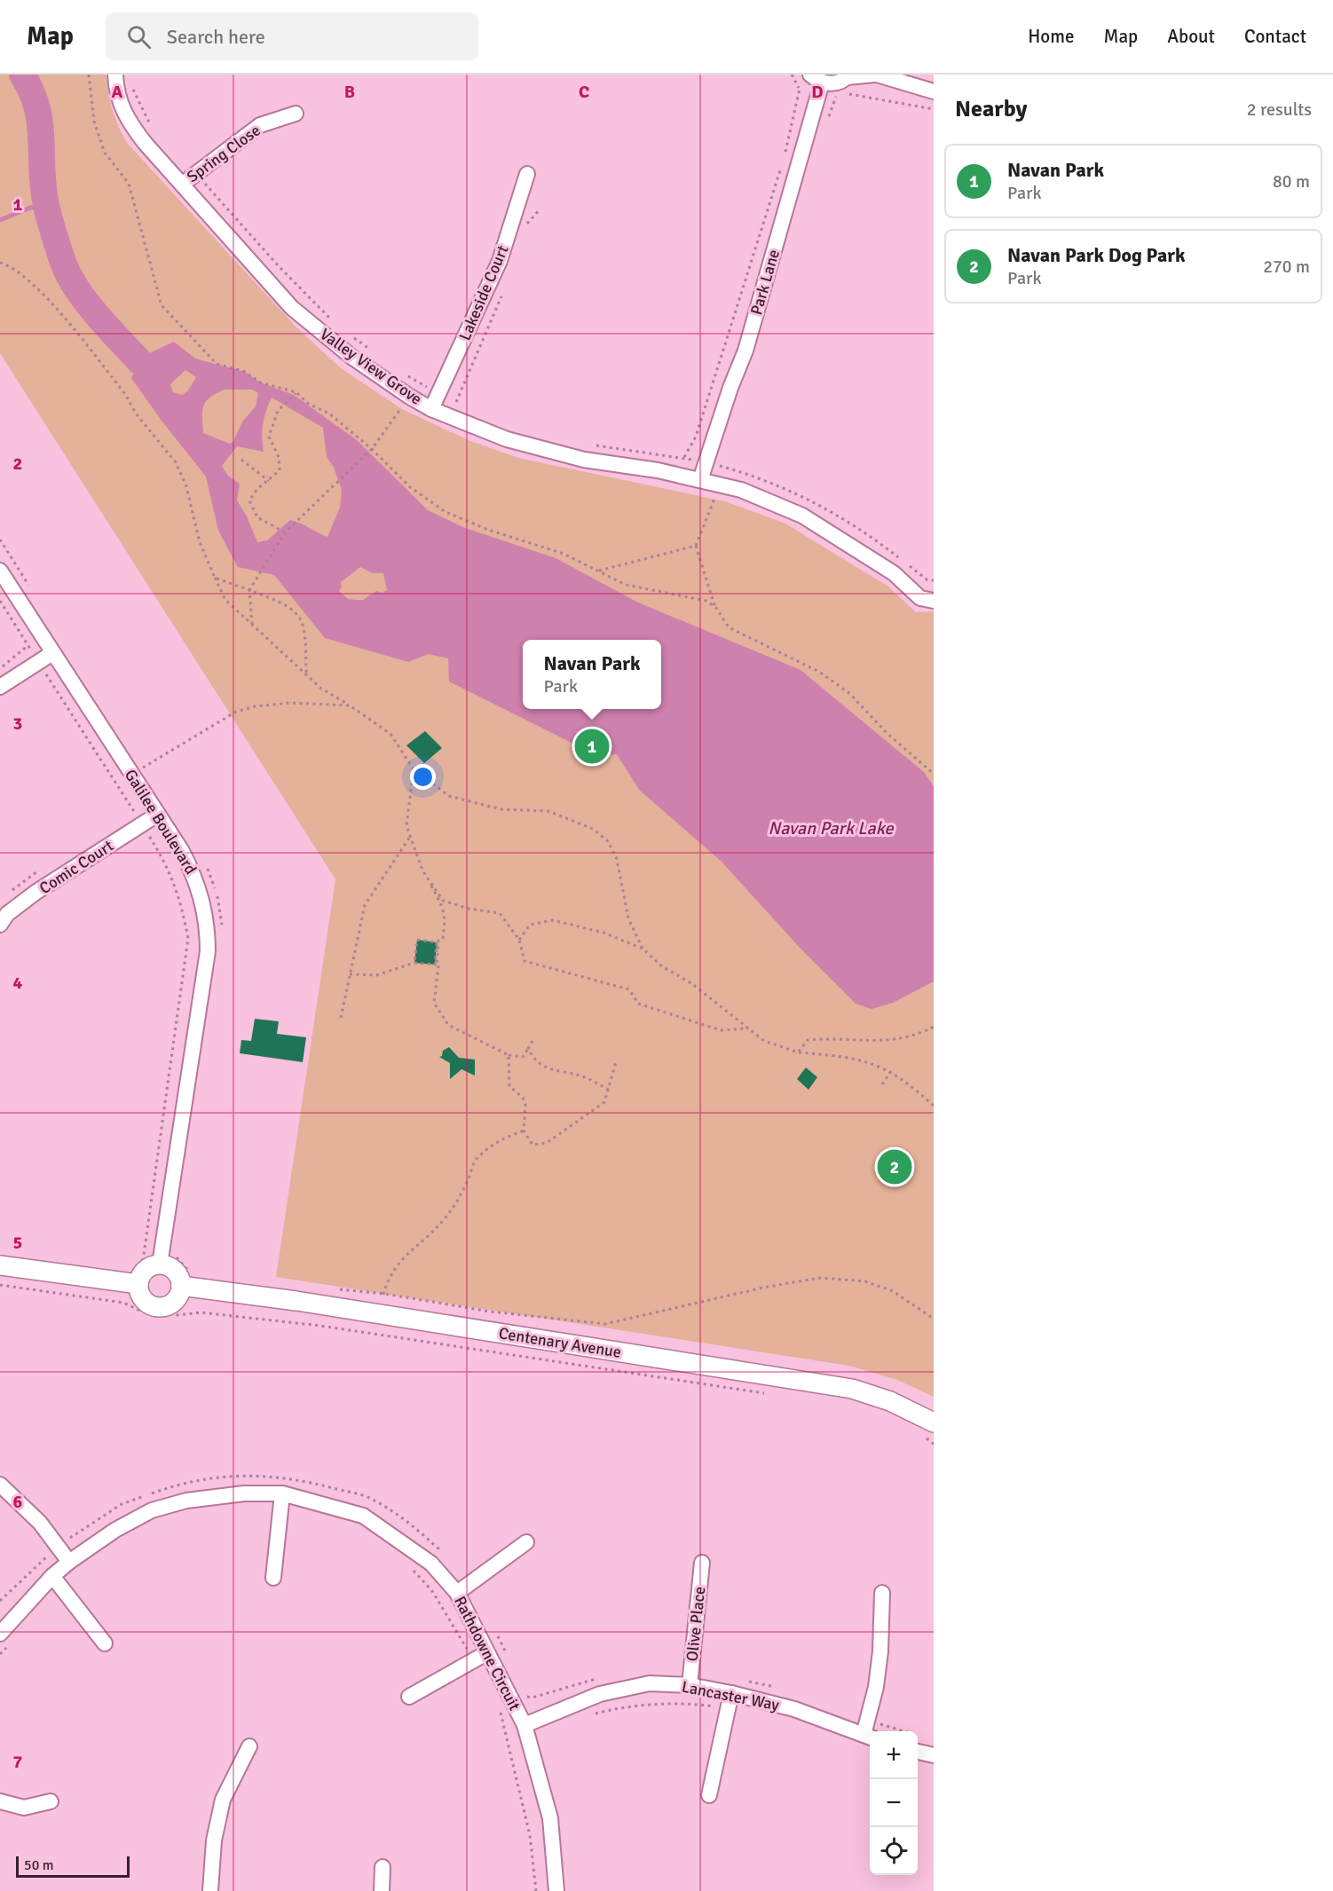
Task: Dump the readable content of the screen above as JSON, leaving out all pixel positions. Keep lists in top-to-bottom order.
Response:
{
  "streets": {
    "street": [
      "Spring Close",
      "Park Lane",
      "Lakeside Court",
      "Valley View Grove",
      "Galilee Boulevard",
      "Comic Court",
      "Centenary Avenue",
      "Olive Place",
      "Rathdowne Circuit",
      "Lancaster Way"
    ]
  },
  "crossings": [
    ["Spring Close", "Valley View Grove"],
    ["Park Lane", "Valley View Grove"],
    ["Lakeside Court", "Valley View Grove"],
    ["Galilee Boulevard", "Comic Court"],
    ["Galilee Boulevard", "Centenary Avenue"],
    ["Olive Place", "Lancaster Way"],
    ["Rathdowne Circuit", "Lancaster Way"]
  ],
  "water": ["Navan Park Lake"],
  "scale_bar": "50 m",
  "page": {
    "header": "Map",
    "search": "Search here",
    "nav": [
      "Home",
      "Map",
      "About",
      "Contact"
    ],
    "heading": ["Nearby", "2 results"],
    "list": [
      {
        "mark": "1",
        "name": "Navan Park",
        "note": "Park",
        "value": "80 m"
      },
      {
        "mark": "2",
        "name": "Navan Park Dog Park",
        "note": "Park",
        "value": "270 m"
      }
    ],
    "popup": ["Navan Park", "Park"],
    "pins": ["1", "2"],
    "map_buttons": ["+", "−"],
    "scale": "50 m"
  },
  "grid": {
    "columns": [
      "A",
      "B",
      "C",
      "D"
    ],
    "rows": [
      "1",
      "2",
      "3",
      "4",
      "5",
      "6",
      "7"
    ]
  }
}
